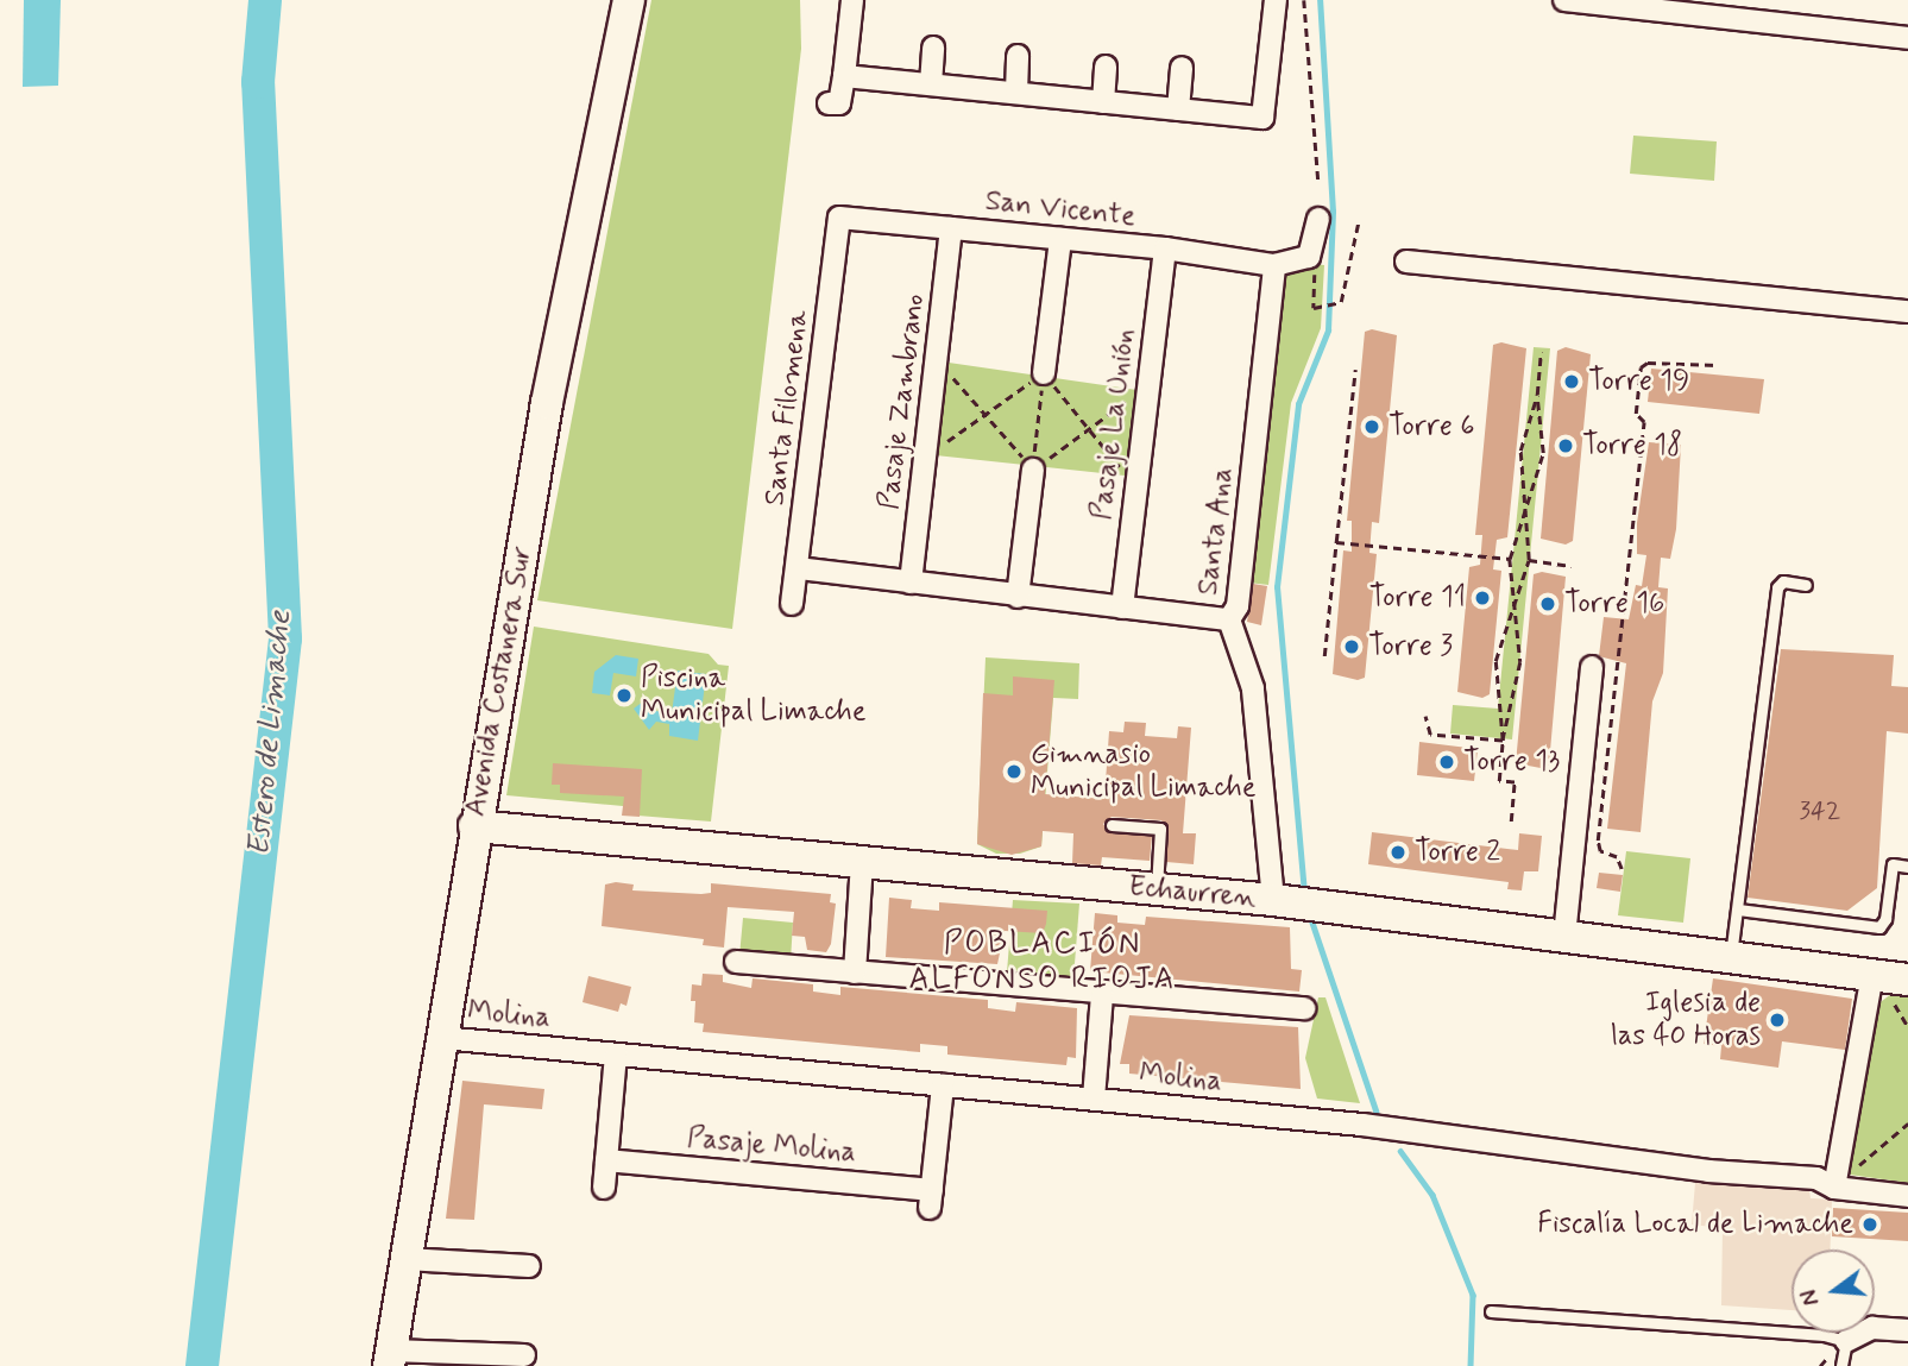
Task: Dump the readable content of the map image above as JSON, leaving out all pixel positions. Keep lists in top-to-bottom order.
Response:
{
  "streets": {
    "street": [
      "San Vicente",
      "Pasaje Zambrano",
      "Santa Filomena",
      "Pasaje La Unión",
      "Santa Ana",
      "Avenida Costanera Sur",
      "Echaurren",
      "Molina",
      "Pasaje Molina"
    ]
  },
  "crossings": [
    ["San Vicente", "Pasaje Zambrano"],
    ["San Vicente", "Santa Filomena"],
    ["San Vicente", "Pasaje La Unión"],
    ["San Vicente", "Santa Ana"],
    ["Santa Ana", "Echaurren"],
    ["Avenida Costanera Sur", "Echaurren"],
    ["Avenida Costanera Sur", "Molina"],
    ["Molina", "Pasaje Molina"]
  ],
  "districts": ["POBLACIÓN ALFONSO RIOJA"],
  "water": ["Estero de Limache"],
  "places": [
    "Torre 19",
    "Torre 6",
    "Torre 18",
    "Torre 11",
    "Torre 16",
    "Torre 3",
    "Piscina Municipal Limache",
    "Torre 13",
    "Gimnasio Municipal Limache",
    "Torre 2",
    "Iglesia de las 40 Horas",
    "Fiscalía Local de Limache"
  ],
  "house_numbers": ["342"],
  "north": "left"
}
